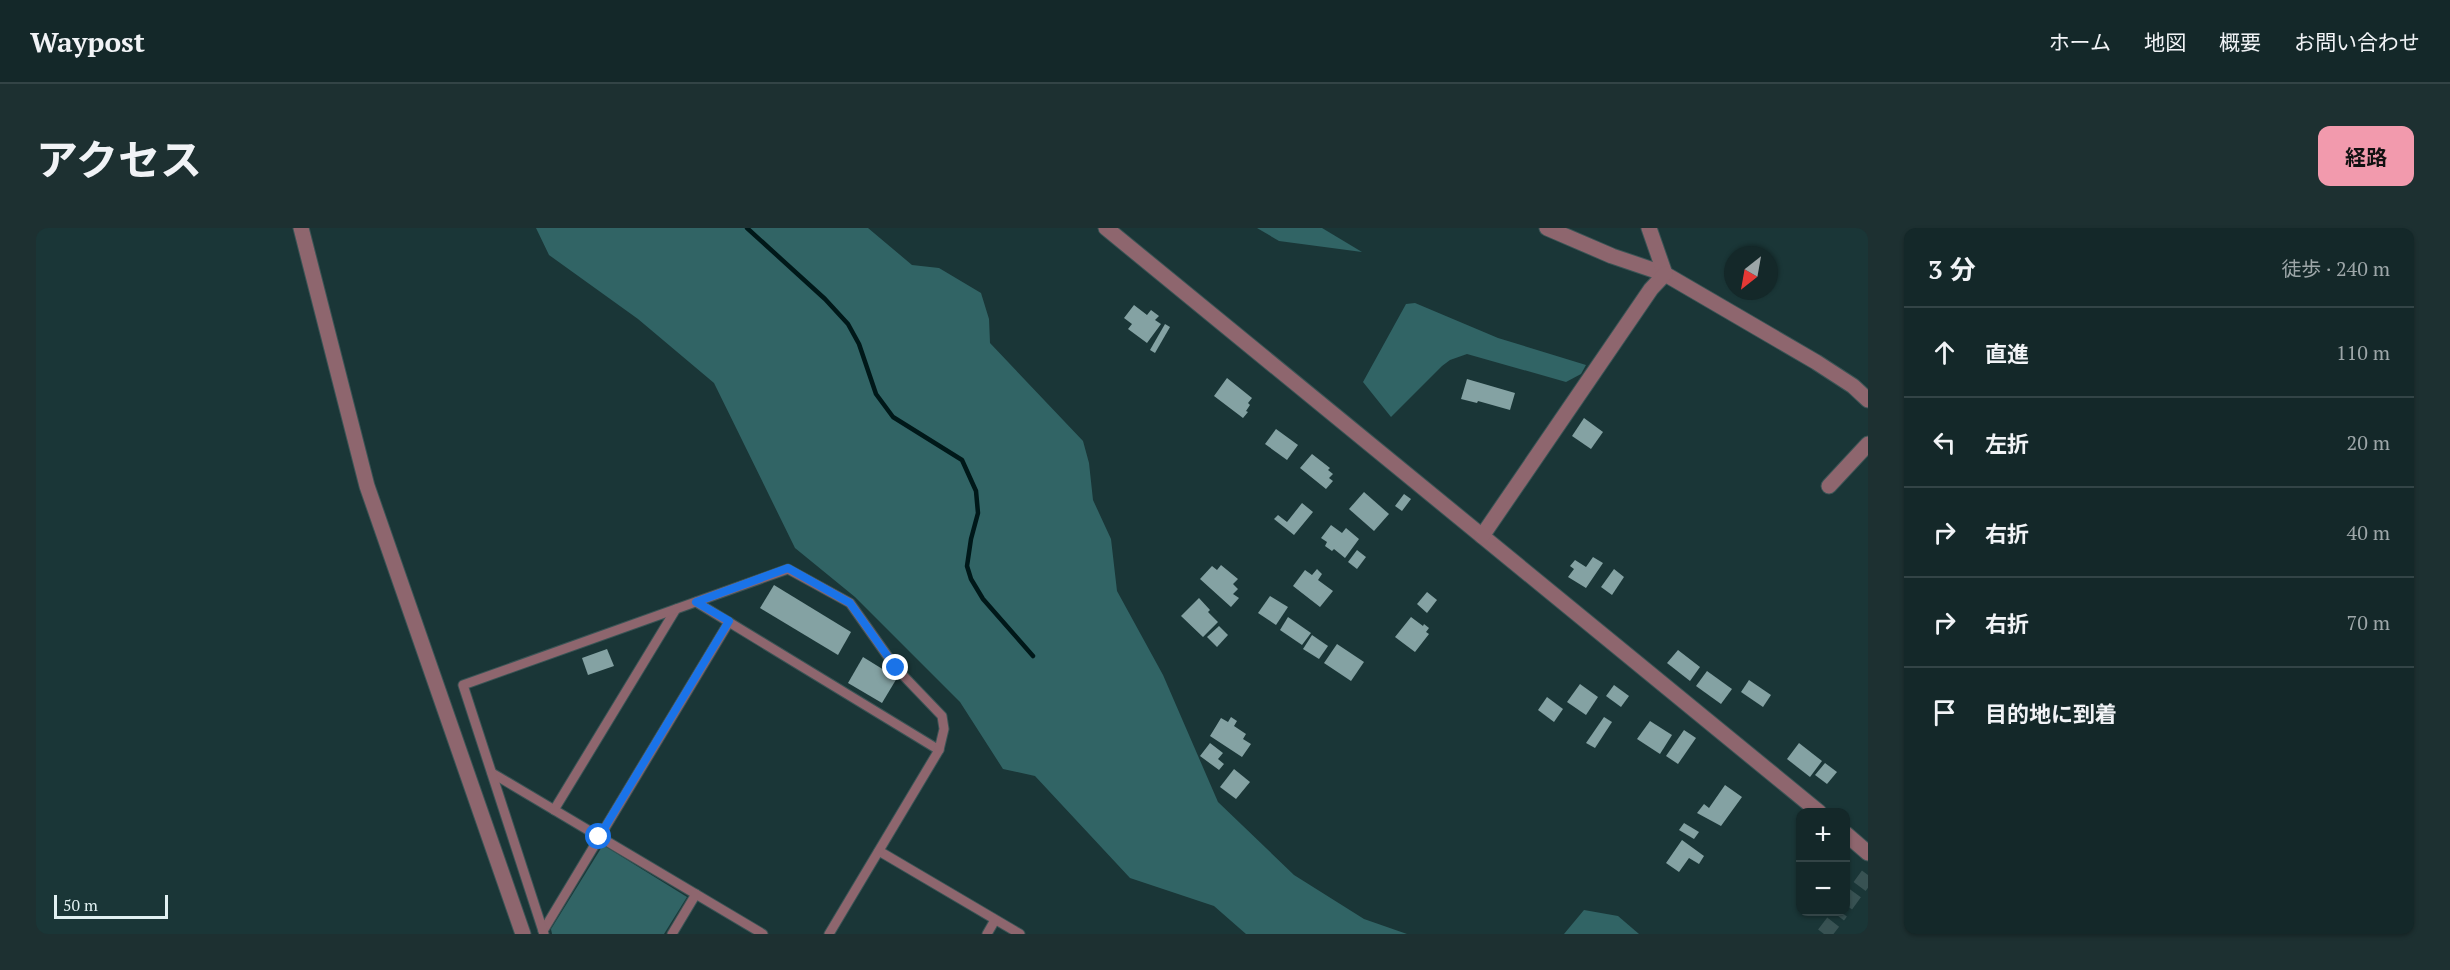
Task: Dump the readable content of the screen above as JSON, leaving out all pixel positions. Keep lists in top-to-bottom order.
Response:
{
  "scale_bar": "50 m",
  "north": "bottom left",
  "page": {
    "header": "Waypost",
    "nav": [
      "ホーム",
      "地図",
      "概要",
      "お問い合わせ"
    ],
    "title": "アクセス",
    "buttons": "経路",
    "heading": ["3 分", "徒歩 · 240 m"],
    "list": [
      ["直進", "110 m"],
      ["左折", "20 m"],
      ["右折", "40 m"],
      ["右折", "70 m"],
      "目的地に到着"
    ],
    "map_buttons": ["+", "−"],
    "scale": "50 m"
  }
}
